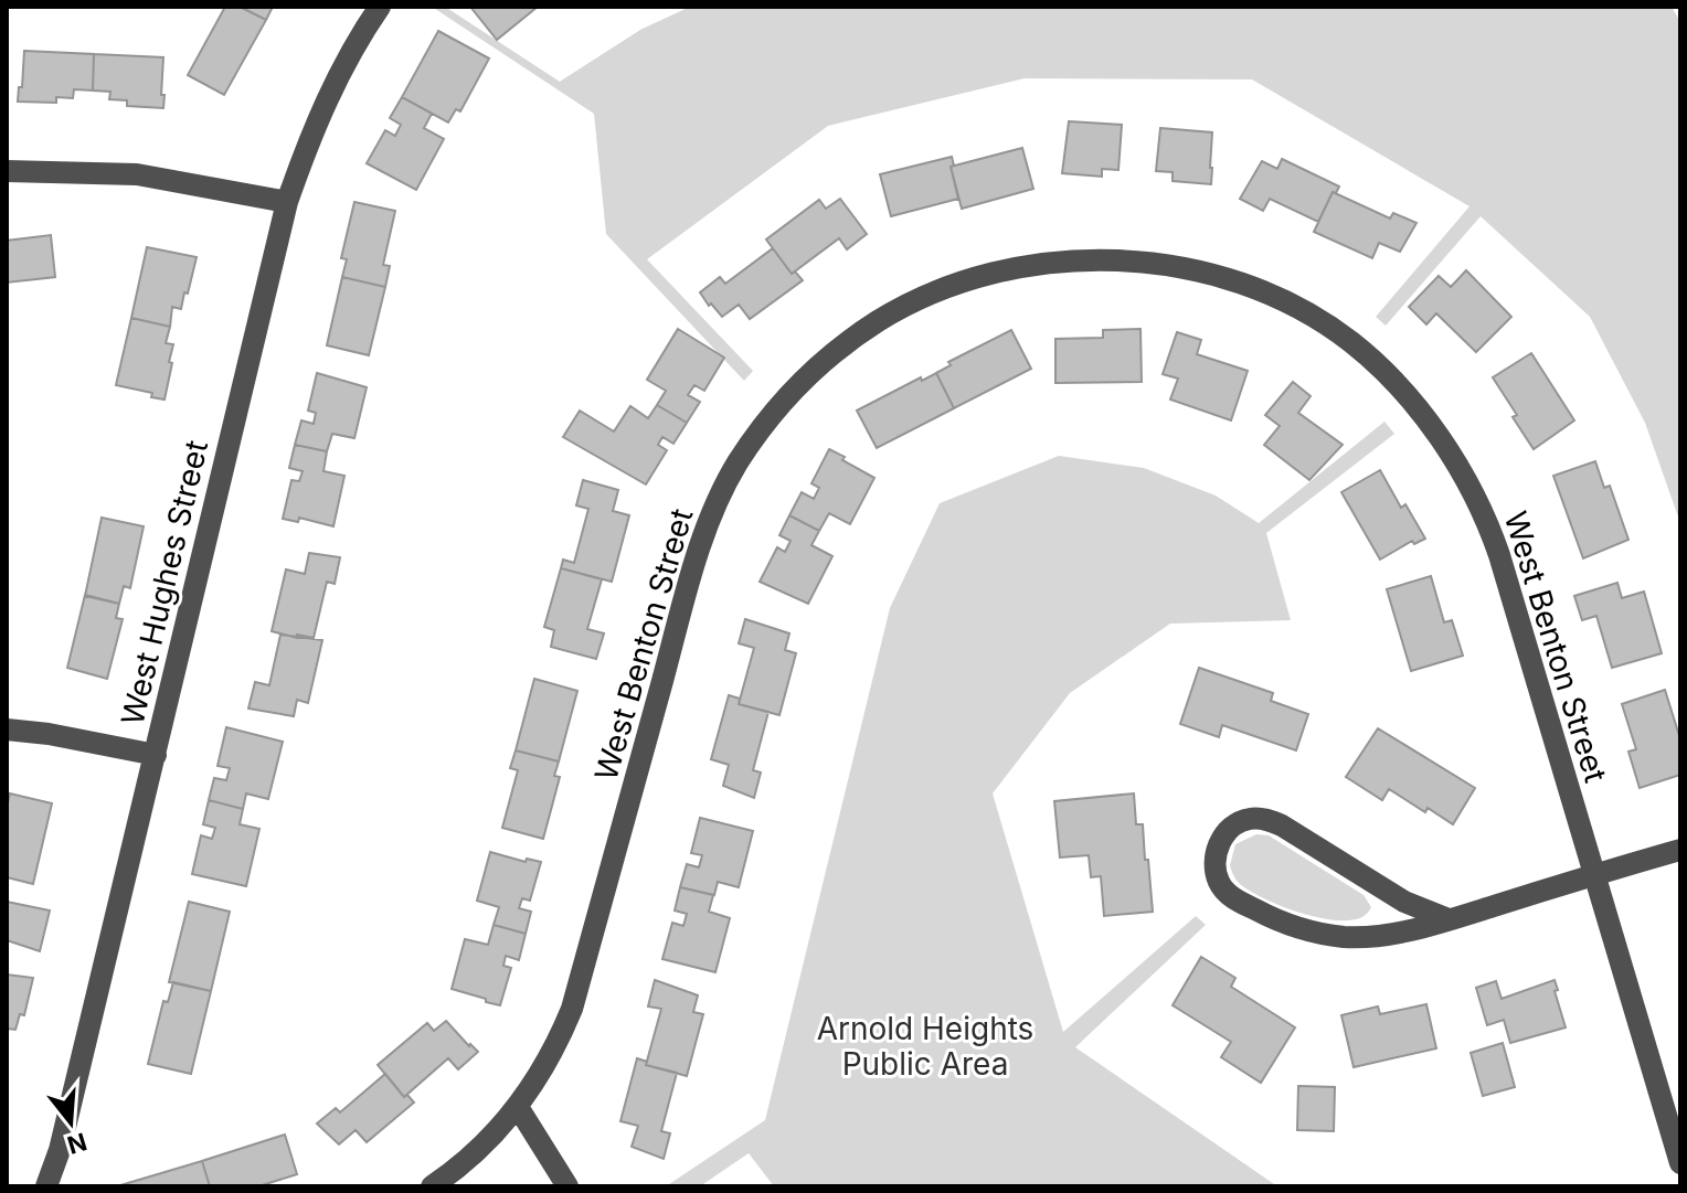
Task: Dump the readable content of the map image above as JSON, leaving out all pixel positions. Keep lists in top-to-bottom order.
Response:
{
  "streets": {
    "street": ["West Hughes Street", "West Benton Street"]
  },
  "parks": ["Arnold Heights Public Area"],
  "north": "bottom"
}
